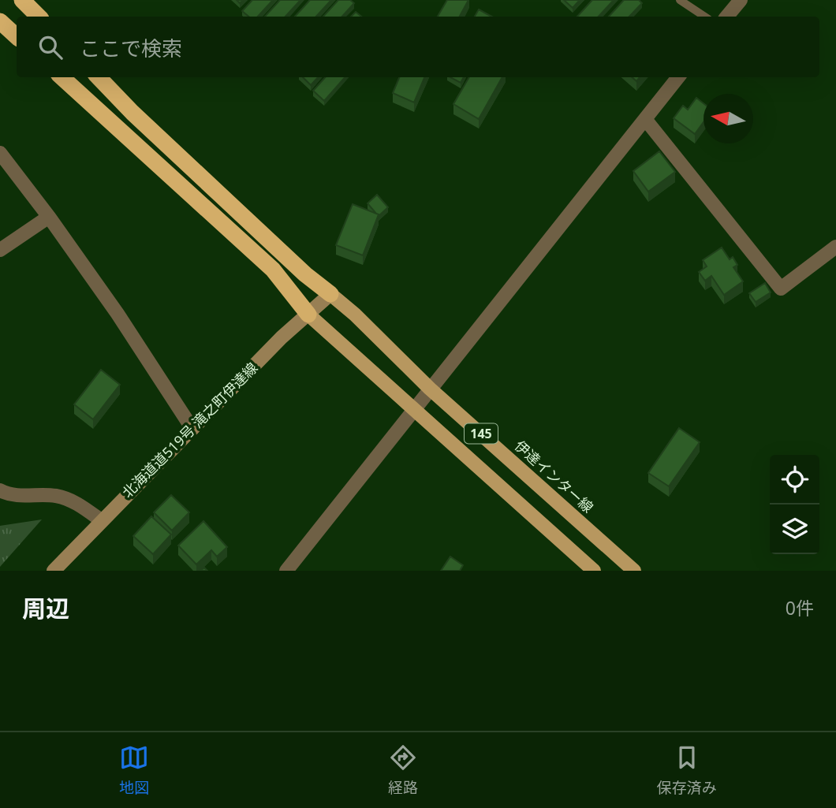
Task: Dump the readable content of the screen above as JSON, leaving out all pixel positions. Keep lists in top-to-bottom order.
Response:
{
  "streets": {
    "main road": ["北海道道519号 滝之町伊達線", "145", "伊達インター線"]
  },
  "crossings": [
    ["北海道道519号 滝之町伊達線", "145"],
    ["北海道道519号 滝之町伊達線", "伊達インター線"]
  ],
  "north": "left",
  "page": {
    "search": "ここで検索",
    "heading": ["周辺", "0件"],
    "nav": ["地図", "経路", "保存済み"]
  }
}
